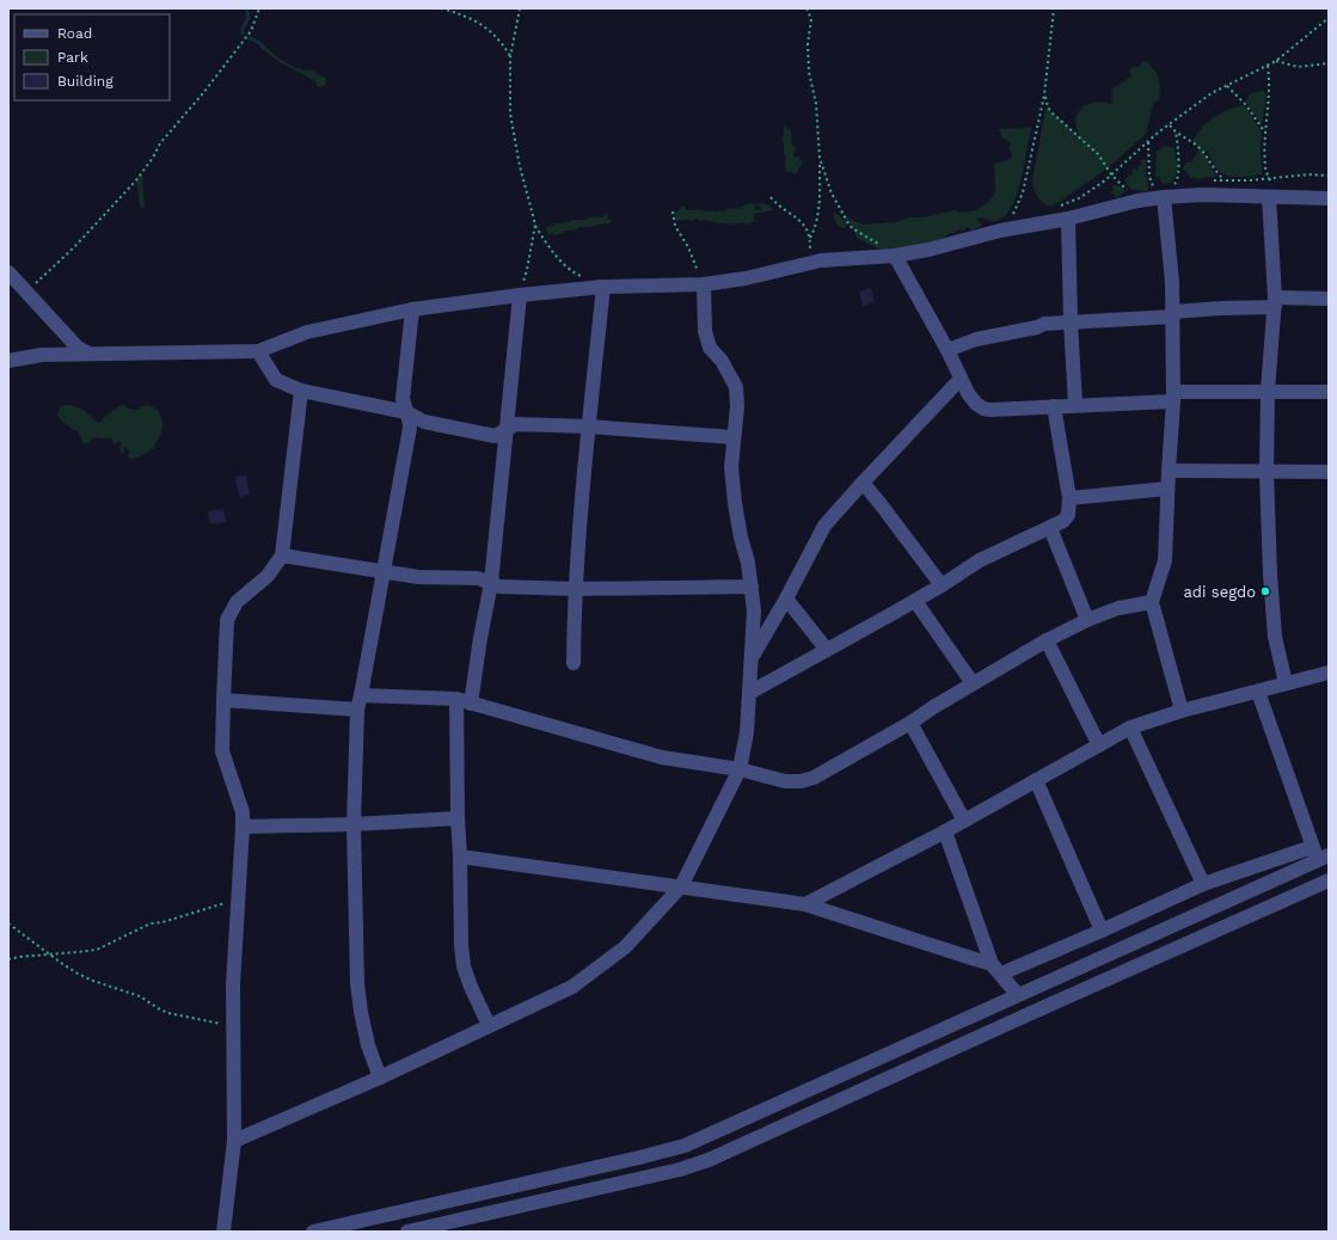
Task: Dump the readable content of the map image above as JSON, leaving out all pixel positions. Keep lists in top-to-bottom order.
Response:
{
  "places": ["adi segdo"],
  "legend": ["Road", "Park", "Building"]
}
